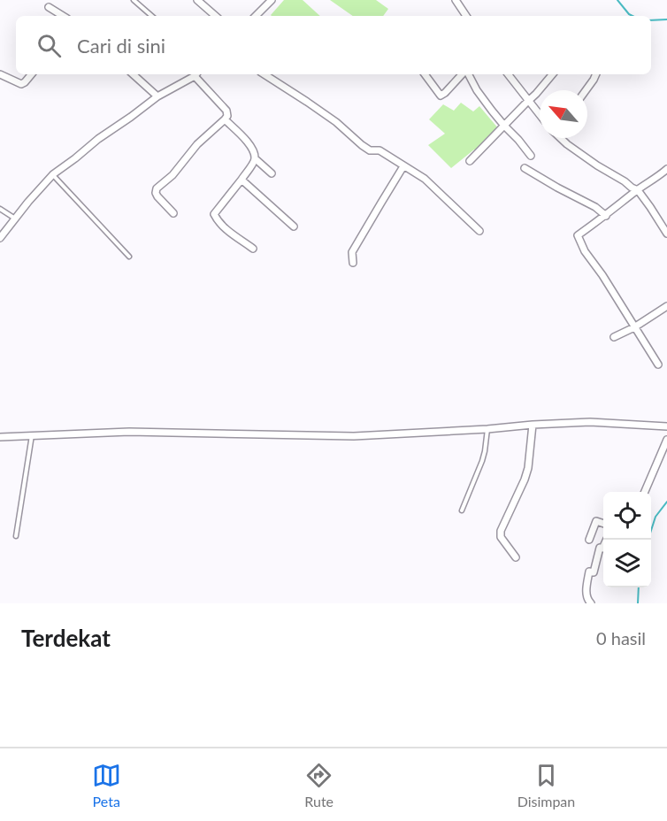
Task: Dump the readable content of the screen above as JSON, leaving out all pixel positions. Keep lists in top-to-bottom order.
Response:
{
  "north": "top left",
  "page": {
    "search": "Cari di sini",
    "heading": ["Terdekat", "0 hasil"],
    "nav": ["Peta", "Rute", "Disimpan"]
  }
}
